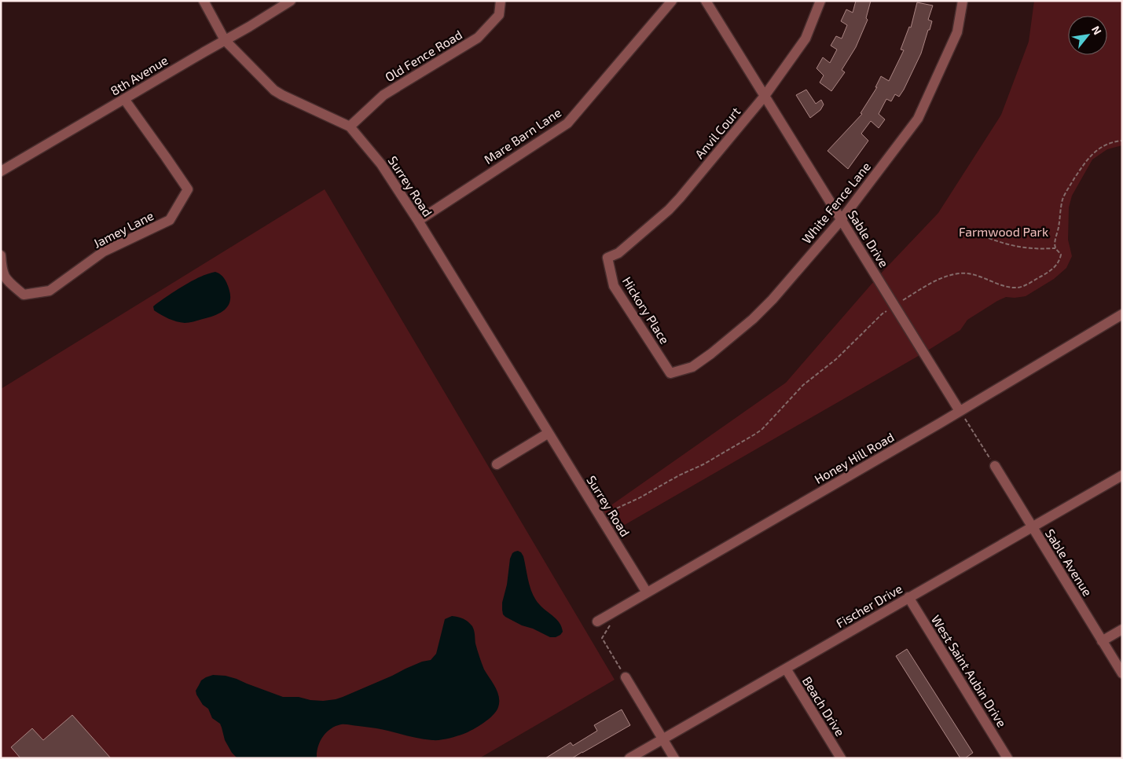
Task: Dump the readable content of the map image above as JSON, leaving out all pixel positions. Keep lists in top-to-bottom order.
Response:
{
  "streets": {
    "street": [
      "Old Fence Road",
      "8th Avenue",
      "Anvil Court",
      "Mare Barn Lane",
      "Surrey Road",
      "White Fence Lane",
      "Jamey Lane",
      "Sable Drive",
      "Hickory Place",
      "Honey Hill Road",
      "Sable Avenue",
      "Fischer Drive",
      "West Saint Aubin Drive",
      "Beach Drive"
    ]
  },
  "crossings": [
    ["Old Fence Road", "Surrey Road"],
    ["8th Avenue", "Surrey Road"],
    ["8th Avenue", "Jamey Lane"],
    ["Anvil Court", "Sable Drive"],
    ["Anvil Court", "Hickory Place"],
    ["Mare Barn Lane", "Surrey Road"],
    ["Surrey Road", "Honey Hill Road"],
    ["White Fence Lane", "Sable Drive"],
    ["White Fence Lane", "Hickory Place"],
    ["Sable Drive", "Honey Hill Road"],
    ["Sable Avenue", "Fischer Drive"],
    ["Fischer Drive", "West Saint Aubin Drive"],
    ["Fischer Drive", "Beach Drive"]
  ],
  "parks": ["Farmwood Park"],
  "north": "top right"
}
